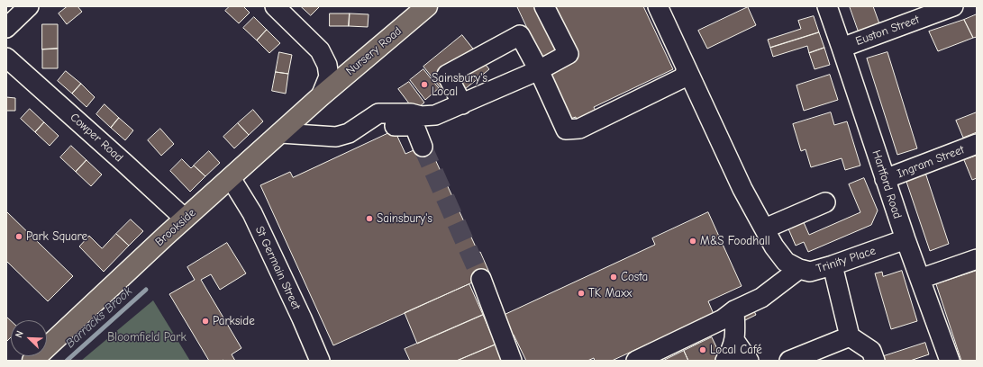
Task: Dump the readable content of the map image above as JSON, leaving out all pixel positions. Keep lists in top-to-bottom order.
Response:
{
  "streets": {
    "main road": ["Nursery Road", "Brookside"],
    "street": [
      "Euston Street",
      "Cowper Road",
      "Ingram Street",
      "Hartford Road",
      "Trinity Place",
      "St Germain Street"
    ]
  },
  "crossings": [
    ["Euston Street", "Hartford Road"],
    ["Nursery Road", "Brookside"],
    ["Cowper Road", "Brookside"],
    ["Ingram Street", "Hartford Road"],
    ["Hartford Road", "Trinity Place"],
    ["Brookside", "St Germain Street"]
  ],
  "water": ["Barracks Brook"],
  "parks": ["Bloomfield Park"],
  "places": [
    "Sainsbury's Local",
    "Sainsbury's",
    "Park Square",
    "M&S Foodhall",
    "Costa",
    "TK Maxx",
    "Parkside",
    "Local Café"
  ],
  "north": "top left"
}
